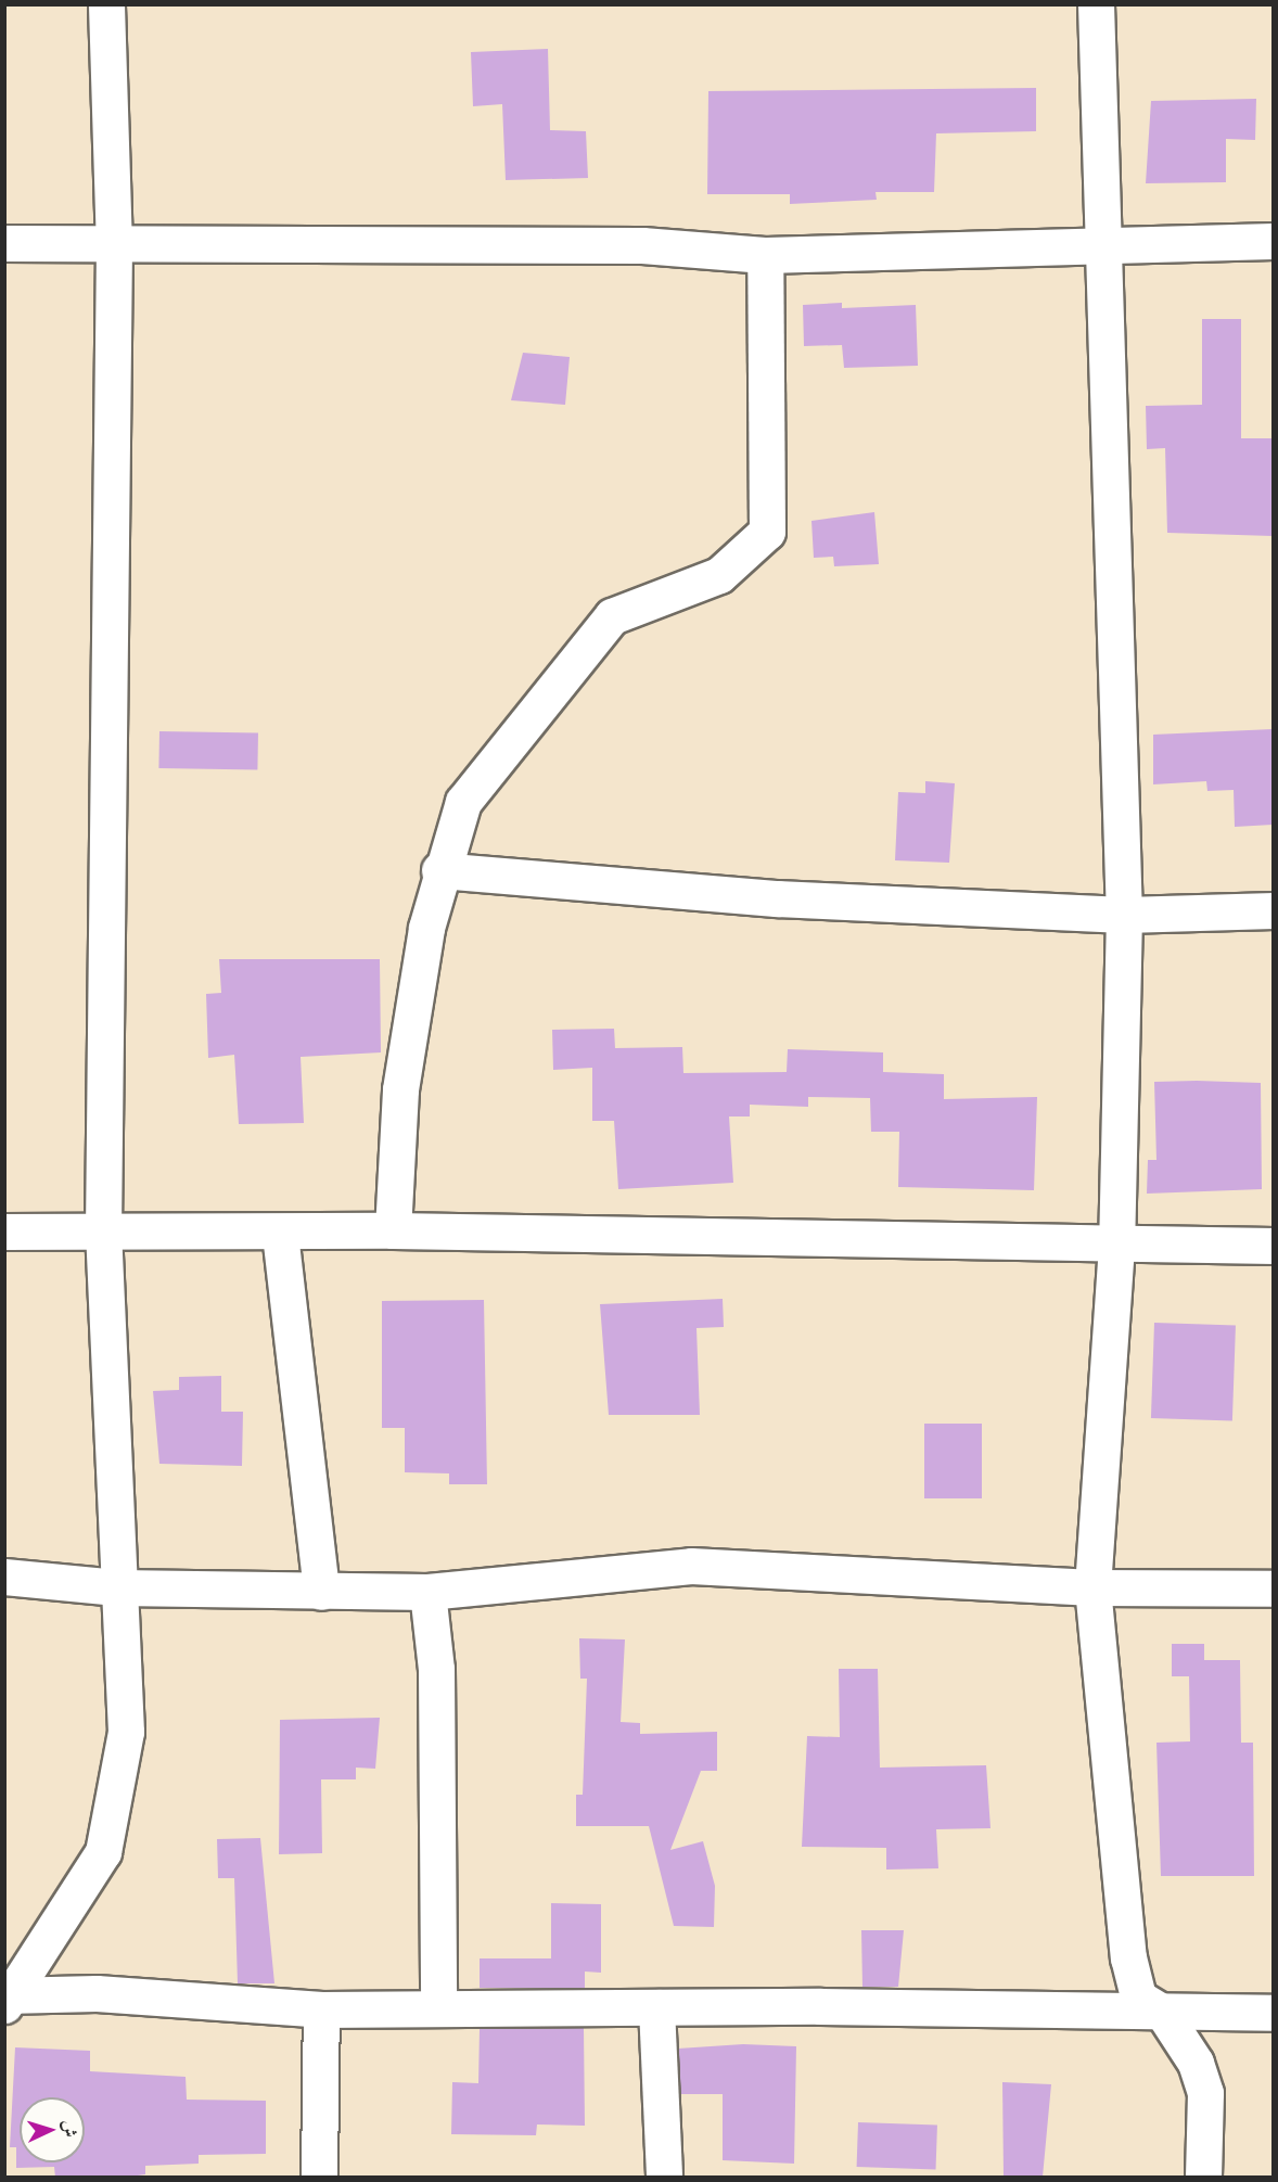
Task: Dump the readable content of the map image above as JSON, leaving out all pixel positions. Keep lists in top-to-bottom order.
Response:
{
  "north": "right"
}
